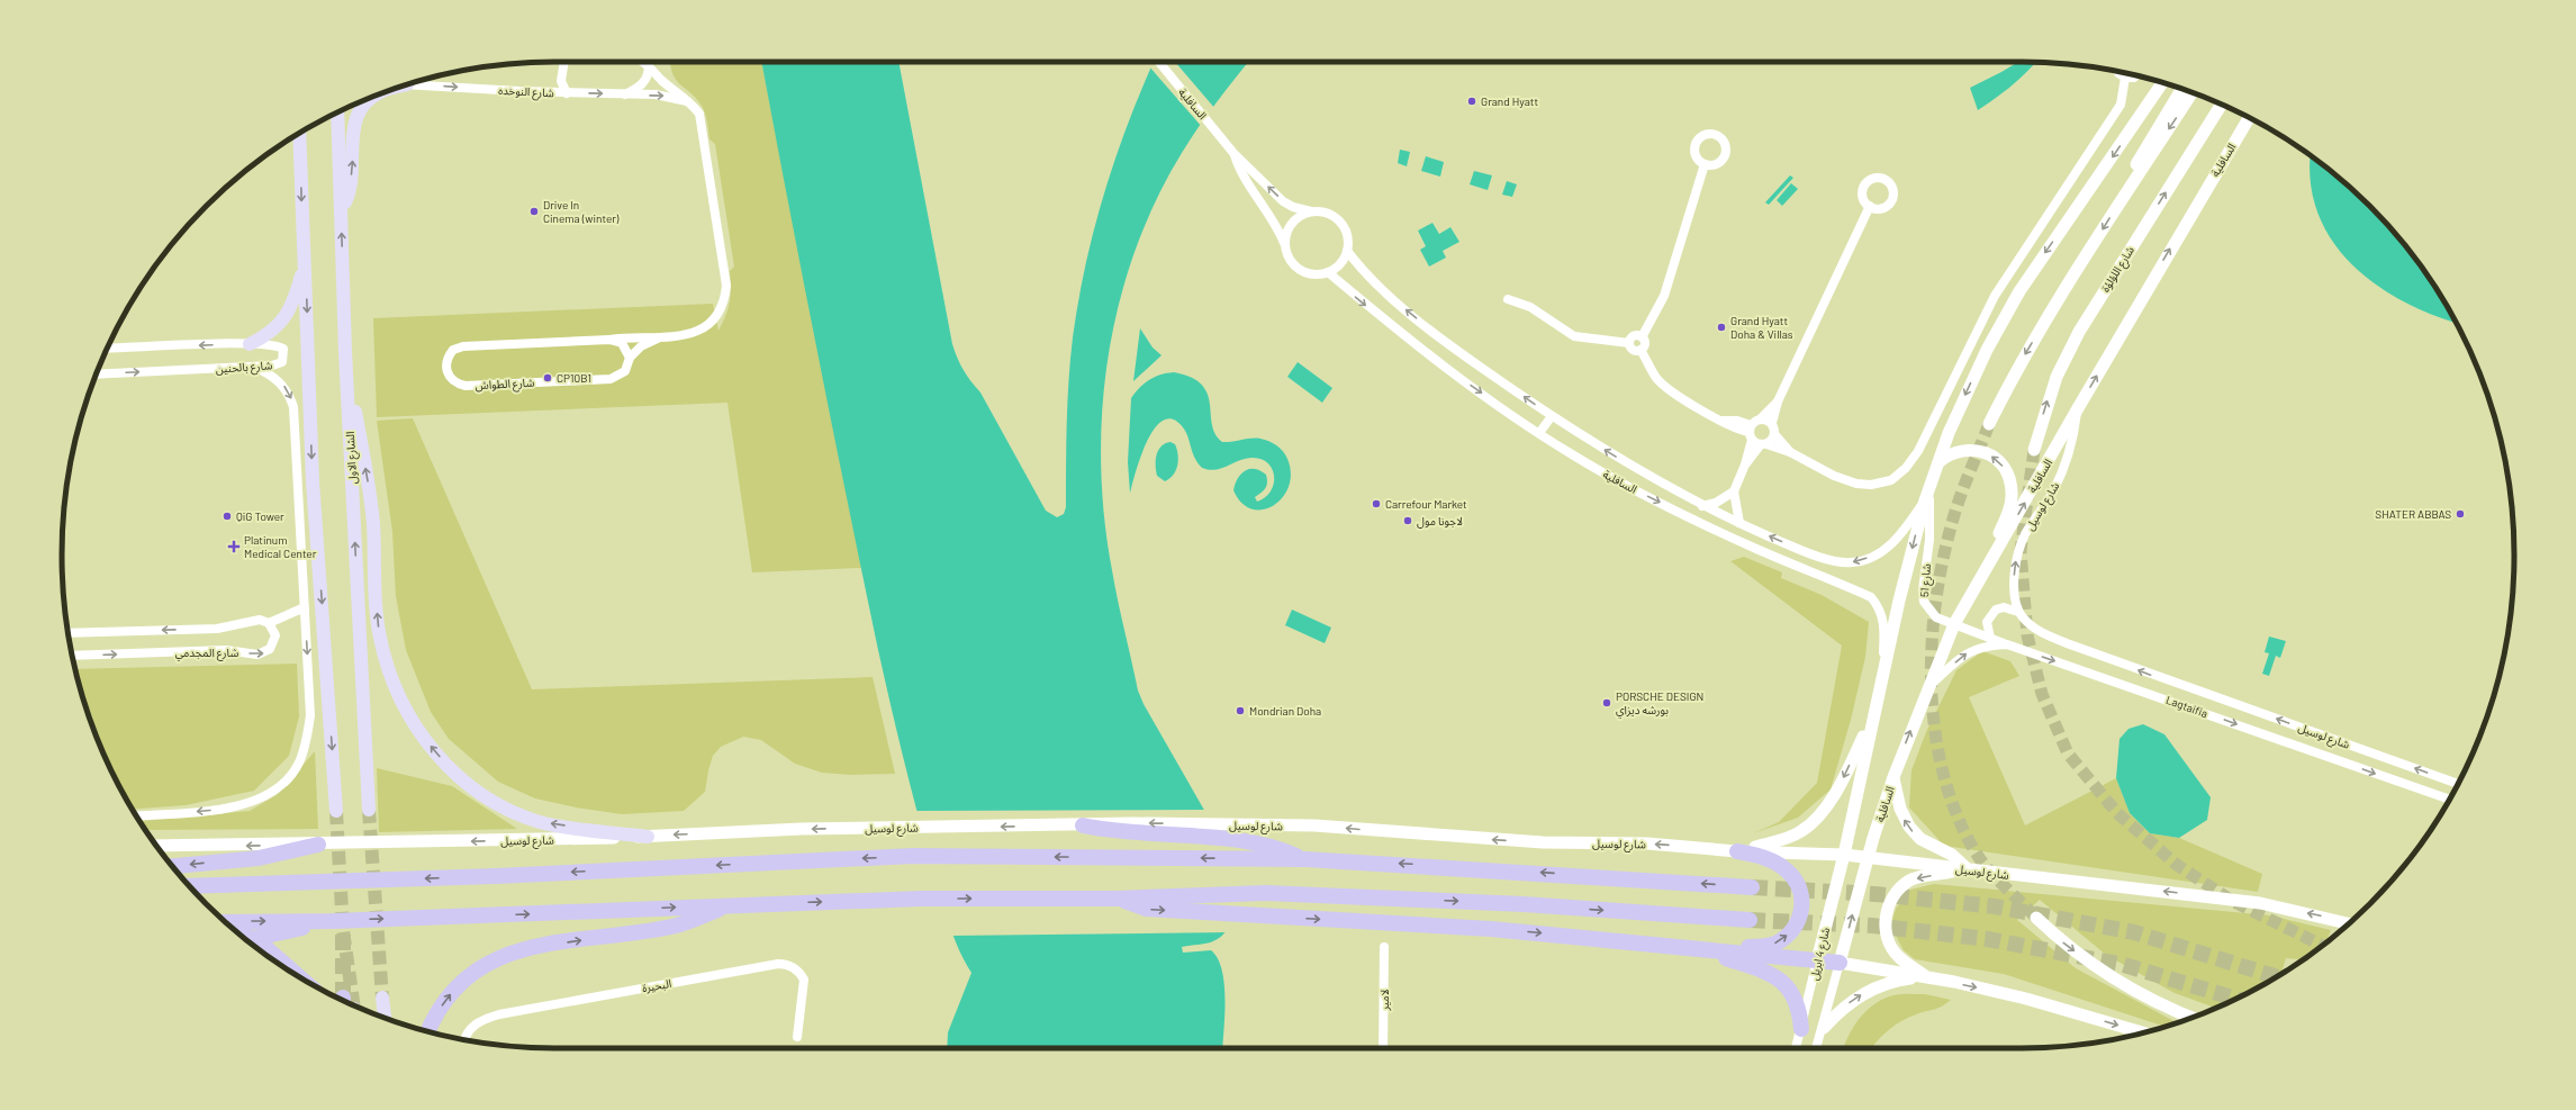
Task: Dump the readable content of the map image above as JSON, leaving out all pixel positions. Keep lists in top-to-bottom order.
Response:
{
  "streets": {
    "main road": ["الشارع الاول"],
    "street": [
      "شارع النوخده",
      "السافلية",
      "شارع اللؤلؤة",
      "شارع بالحنين",
      "شارع الطواش",
      "شارع لوسيل",
      "شارع 51",
      "شارع المجدمي",
      "Lagtaifia",
      "شارع 4 ابريل",
      "البحيرة",
      "لامير"
    ]
  },
  "crossings": [
    ["السافلية", "شارع لوسيل"],
    ["السافلية", "شارع 51"],
    ["السافلية", "Lagtaifia"],
    ["السافلية", "شارع 4 ابريل"],
    ["شارع لوسيل", "شارع 4 ابريل"],
    ["شارع 51", "Lagtaifia"]
  ],
  "one_way": ["شارع النوخده", "شارع لوسيل", "Lagtaifia"],
  "places": {
    "other": [
      "Grand Hyatt",
      "Drive In Cinema (winter)",
      "Grand Hyatt Doha & Villas",
      "CP10B1",
      "Carrefour Market",
      "SHATER ABBAS",
      "QiG Tower",
      "لاجونا مول",
      "PORSCHE DESIGN بورشه ديزاي",
      "Mondrian Doha"
    ],
    "health": ["Platinum Medical Center"]
  }
}
